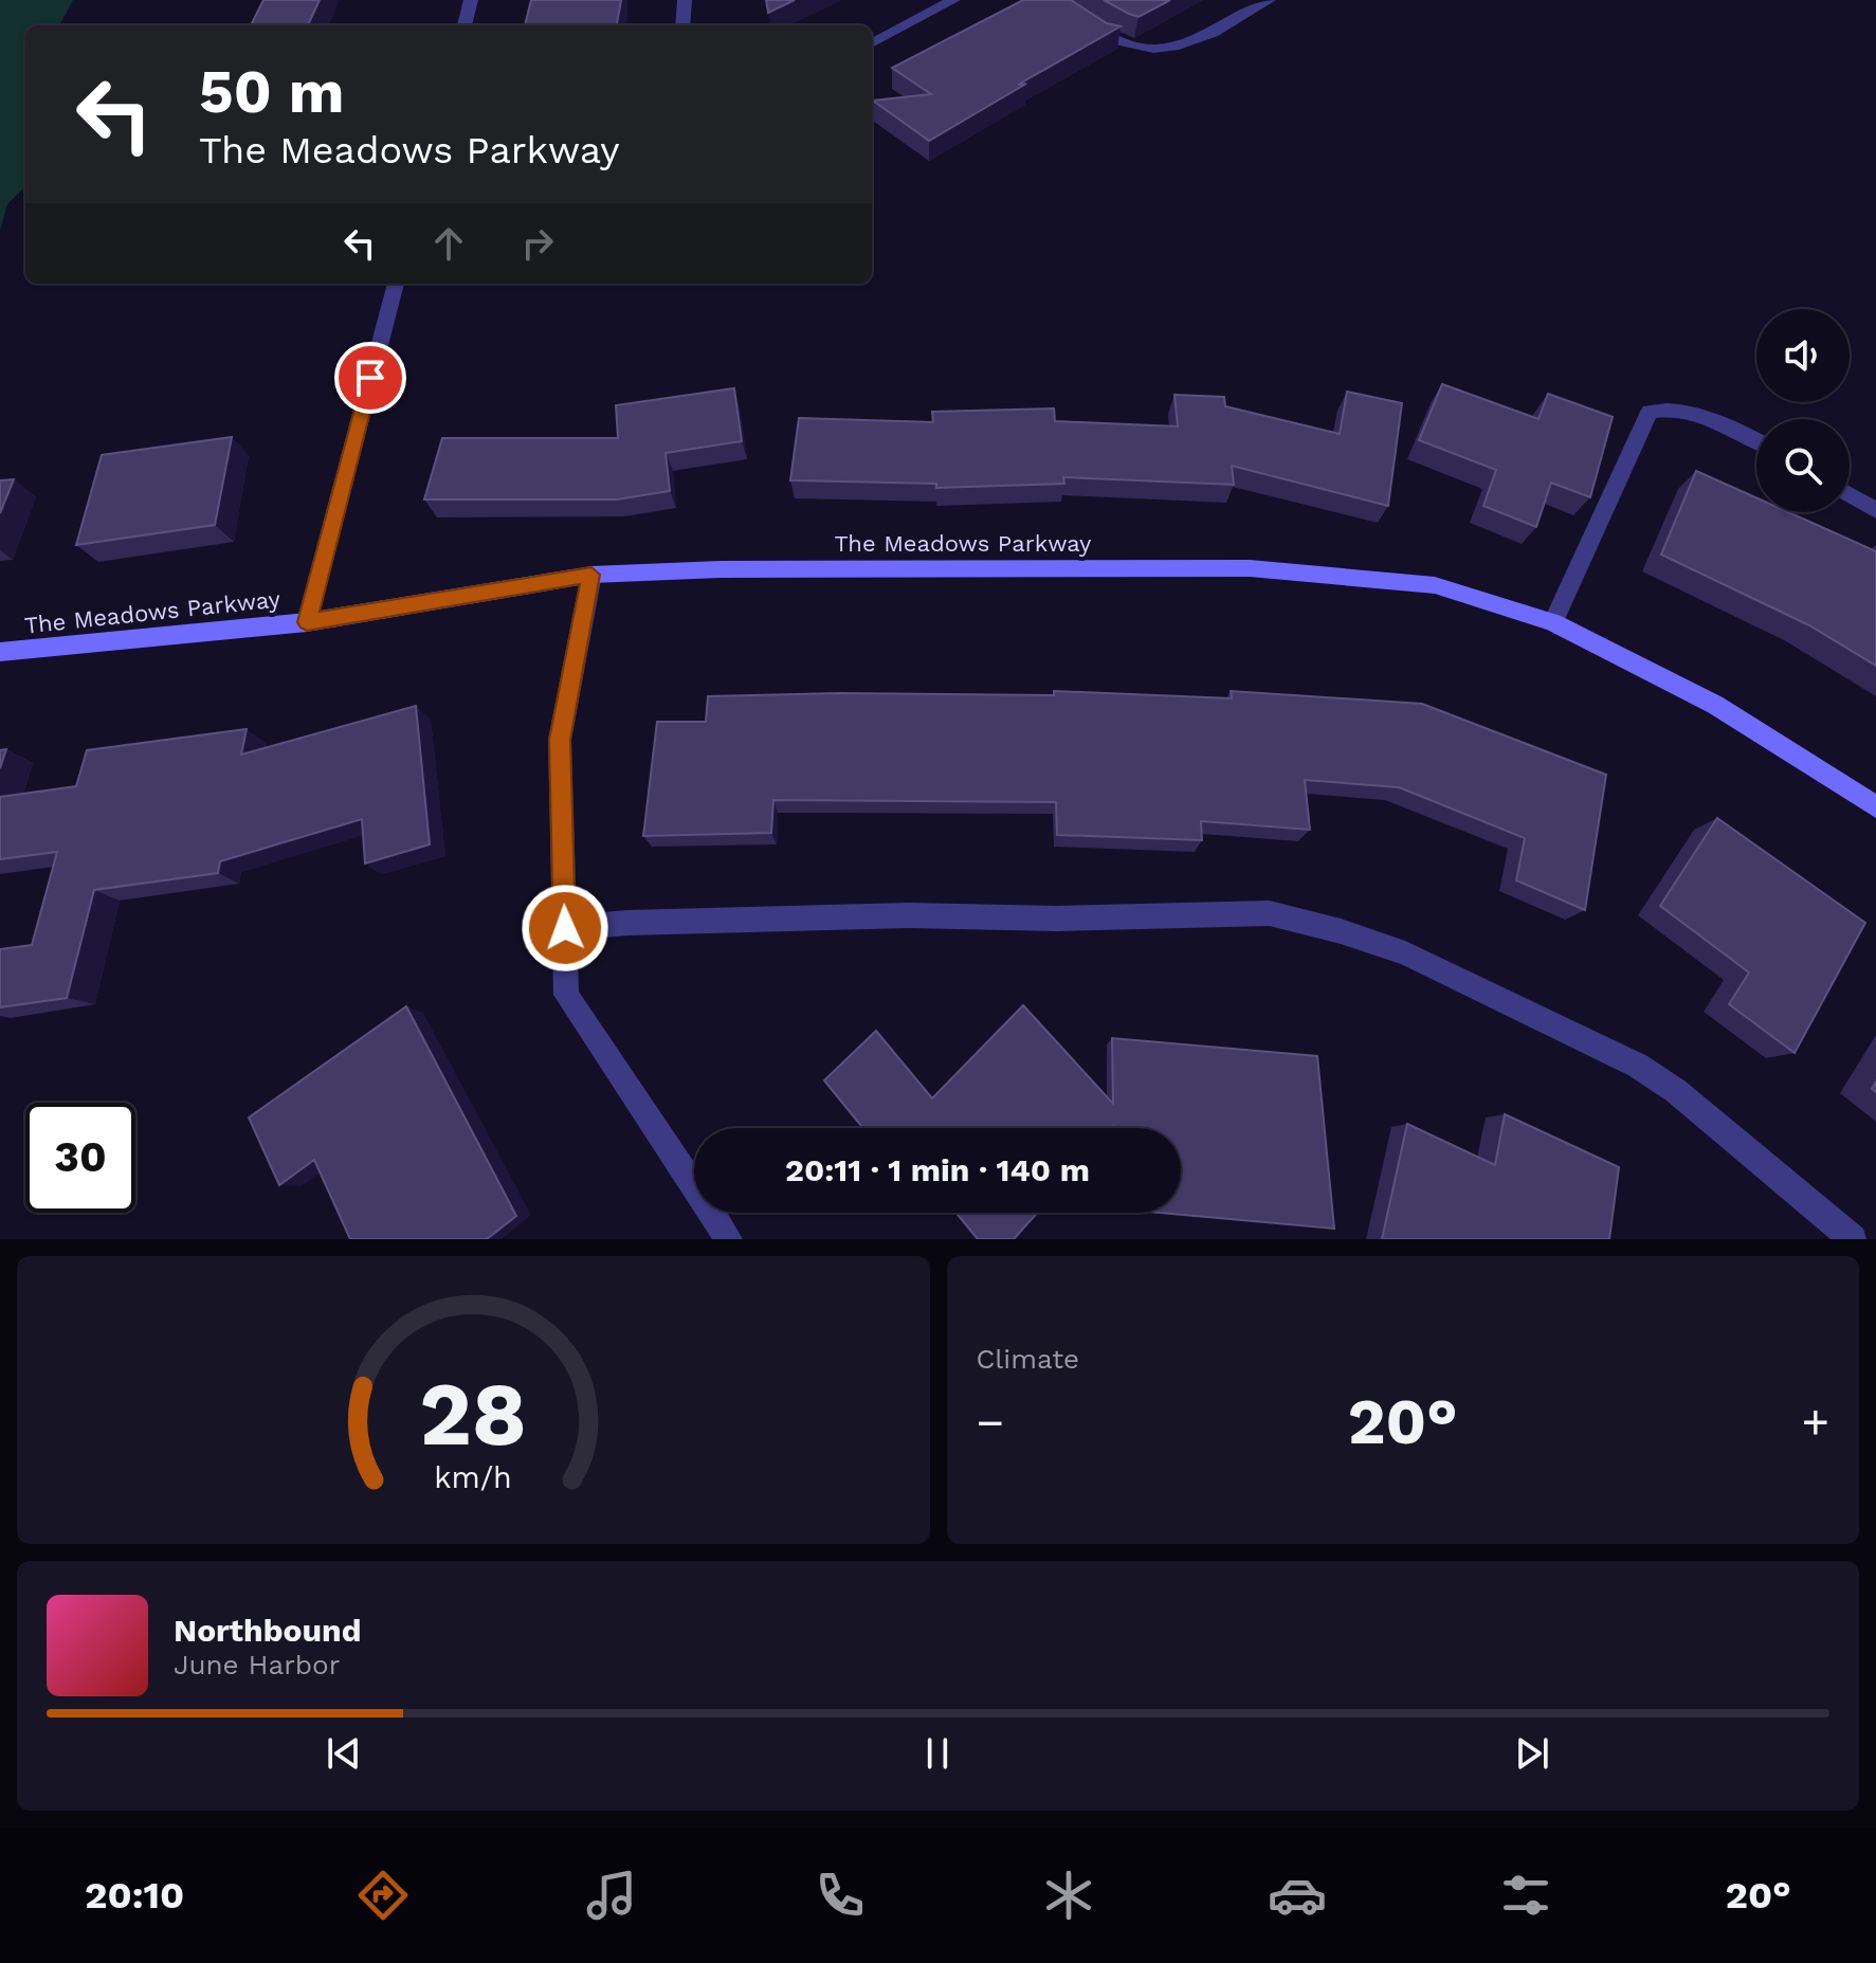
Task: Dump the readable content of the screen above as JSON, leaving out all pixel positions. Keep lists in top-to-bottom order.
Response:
{
  "streets": {
    "street": ["The Meadows Parkway"]
  },
  "page": {
    "turn": ["50 m", "The Meadows Parkway"],
    "limit": "30",
    "trip": "20:11 · 1 min · 140 m",
    "tile": "Climate",
    "heat": ["−", "20°", "+"],
    "song": ["Northbound", "June Harbor"],
    "tabs": ["20:10", "20°"],
    "gauge": ["28", "km/h"]
  }
}
